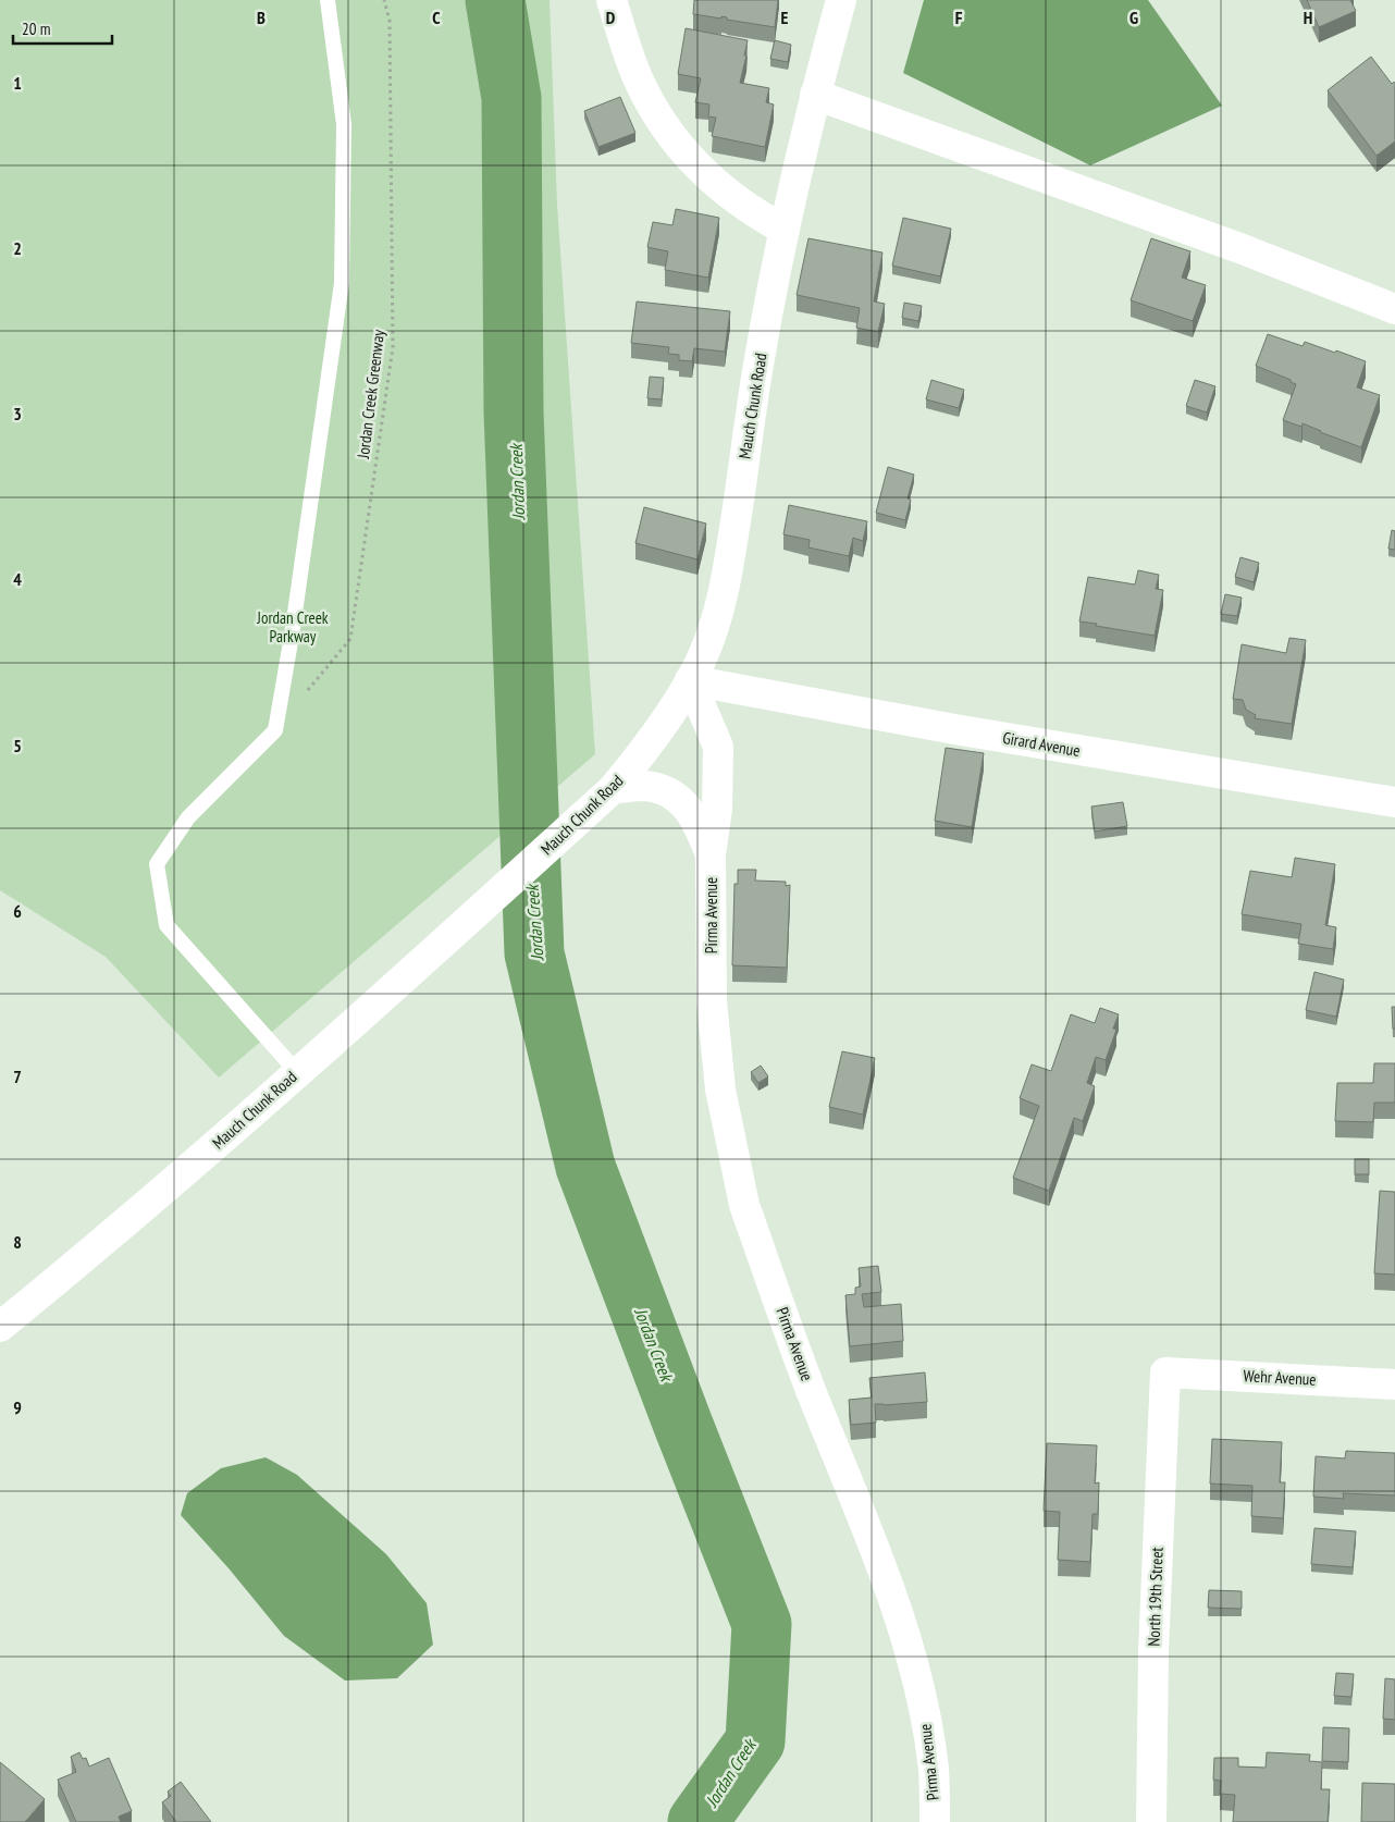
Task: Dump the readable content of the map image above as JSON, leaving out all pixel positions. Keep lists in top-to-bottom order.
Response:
{
  "streets": {
    "street": [
      "Mauch Chunk Road",
      "Girard Avenue",
      "Pirma Avenue",
      "Wehr Avenue",
      "North 19th Street"
    ],
    "path": ["Jordan Creek Greenway"]
  },
  "crossings": [
    ["Mauch Chunk Road", "Girard Avenue"],
    ["Mauch Chunk Road", "Pirma Avenue"],
    ["Girard Avenue", "Pirma Avenue"],
    ["Wehr Avenue", "North 19th Street"]
  ],
  "water": ["Jordan Creek"],
  "parks": ["Jordan Creek Parkway"],
  "scale_bar": "20 m",
  "grid": {
    "columns": [
      "B",
      "C",
      "D",
      "E",
      "F",
      "G",
      "H"
    ],
    "rows": [
      "1",
      "2",
      "3",
      "4",
      "5",
      "6",
      "7",
      "8",
      "9"
    ]
  }
}
